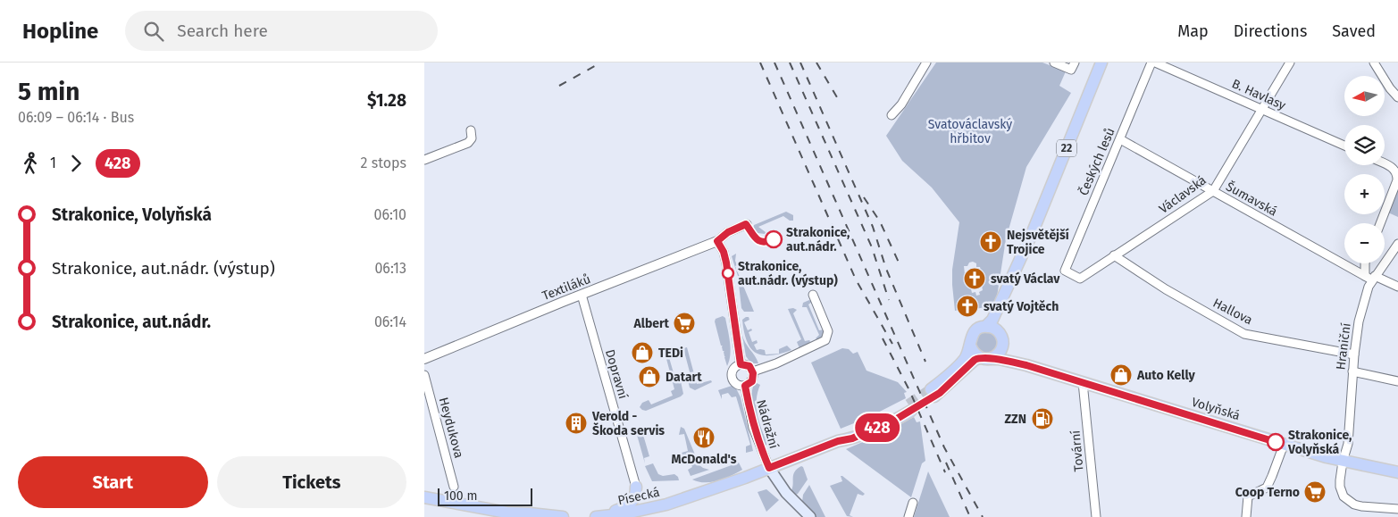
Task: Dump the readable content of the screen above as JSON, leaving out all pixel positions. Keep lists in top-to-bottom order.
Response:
{
  "streets": {
    "main road": ["22", "Volyňská", "Písecká"],
    "street": [
      "B. Havlasy",
      "Českých lesů",
      "Václavská",
      "Šumavská",
      "Textiláků",
      "Hallova",
      "Hraniční",
      "Dopravní",
      "Nádražní",
      "Heydukova",
      "Tovární"
    ]
  },
  "crossings": [
    ["B. Havlasy", "Václavská"],
    ["22", "Volyňská"],
    ["Českých lesů", "Václavská"],
    ["Českých lesů", "Šumavská"],
    ["Václavská", "Šumavská"],
    ["Václavská", "Hallova"],
    ["Šumavská", "Hraniční"],
    ["Textiláků", "Dopravní"],
    ["Textiláků", "Nádražní"],
    ["Hallova", "Hraniční"],
    ["Hraniční", "Volyňská"],
    ["Volyňská", "Tovární"],
    ["Nádražní", "Písecká"]
  ],
  "parks": ["Svatováclavský hřbitov"],
  "places": {
    "other": ["Strakonice, aut.nádr.", "Strakonice, aut.nádr. (výstup)", "Strakonice, Volyňská"],
    "church": ["Nejsvětější Trojice", "svatý Václav", "svatý Vojtěch"],
    "supermarket": ["Albert", "Coop Terno"],
    "shop": ["TEDi", "Auto Kelly", "Datart"],
    "fuel station": ["ZZN"],
    "building": ["Verold - Škoda servis"],
    "restaurant": ["McDonald's"]
  },
  "lines": ["bus line 428"],
  "scale_bar": "100 m",
  "north": "left",
  "page": {
    "header": "Hopline",
    "search": "Search here",
    "nav": ["Map", "Directions", "Saved"],
    "heading": ["5 min", "06:09 – 06:14 · Bus", "$1.28"],
    "on_map": "428",
    "map_buttons": ["+", "−"],
    "legs": ["1", "428", "2 stops"],
    "list": [
      {
        "name": "Strakonice, Volyňská",
        "value": "06:10"
      },
      {
        "name": "Strakonice, aut.nádr. (výstup)",
        "value": "06:13"
      },
      {
        "name": "Strakonice, aut.nádr.",
        "value": "06:14"
      }
    ],
    "buttons": ["Start", "Tickets"],
    "scale": "100 m"
  }
}
